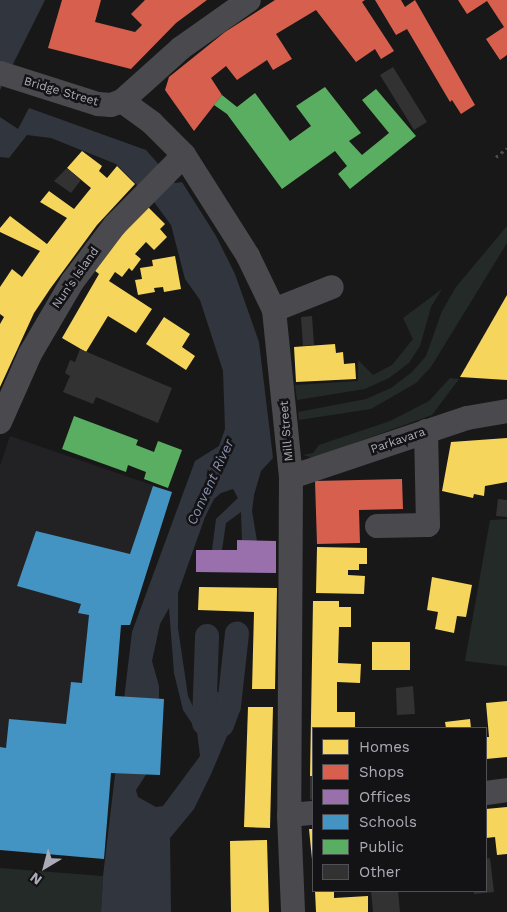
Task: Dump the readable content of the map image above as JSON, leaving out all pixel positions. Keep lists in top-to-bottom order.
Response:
{
  "streets": {
    "street": [
      "Bridge Street",
      "Nun's Island",
      "Mill Street",
      "Parkavara"
    ]
  },
  "crossings": [
    ["Bridge Street", "Mill Street"],
    ["Nun's Island", "Mill Street"],
    ["Mill Street", "Parkavara"]
  ],
  "water": ["Convent River"],
  "legend": [
    "Homes",
    "Shops",
    "Offices",
    "Schools",
    "Public",
    "Other"
  ],
  "north": "bottom left"
}
